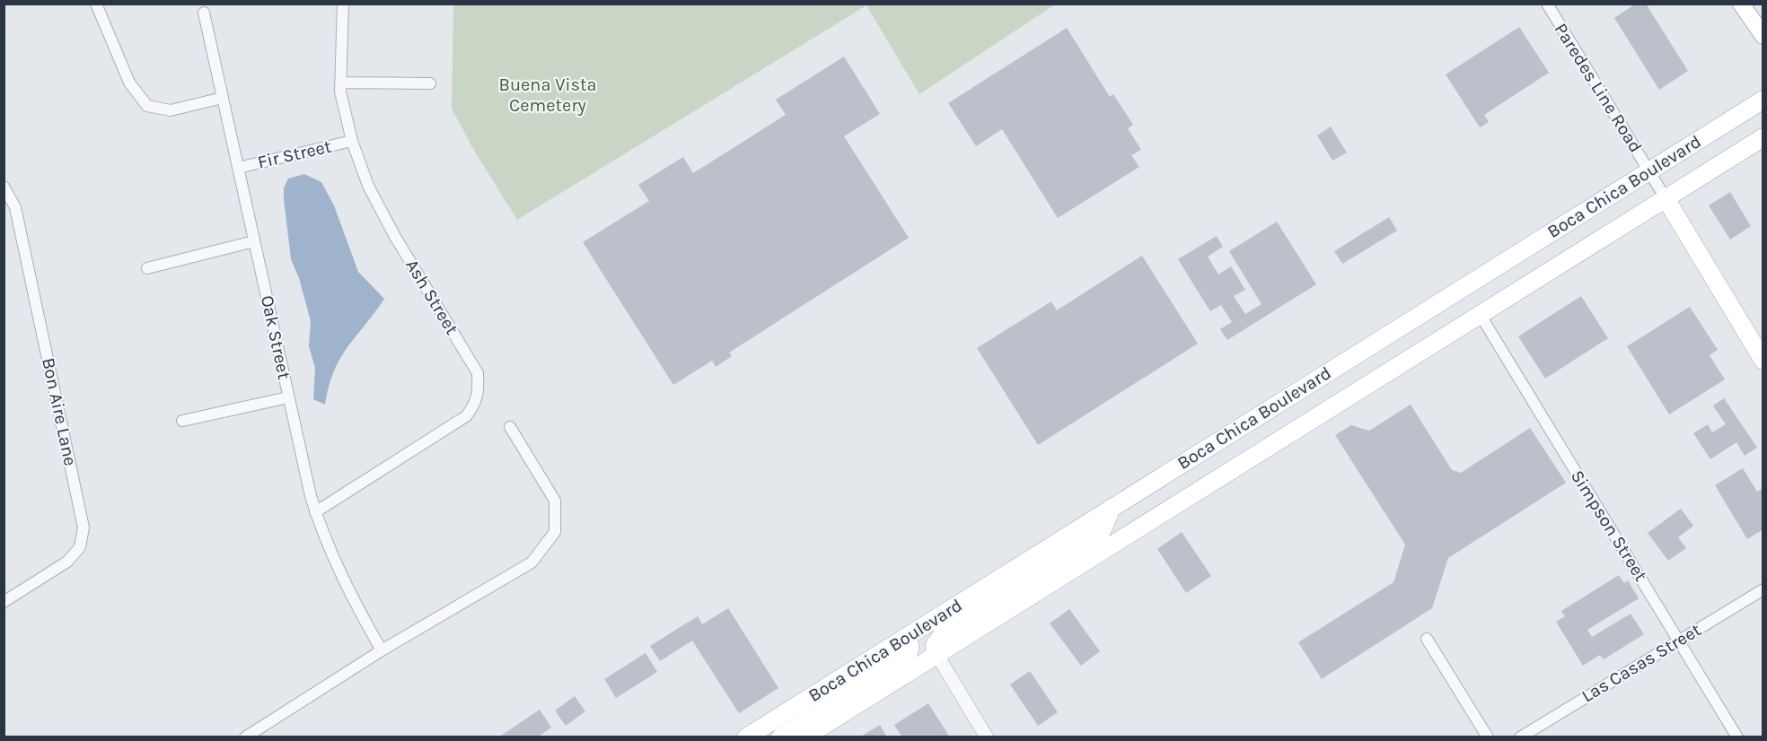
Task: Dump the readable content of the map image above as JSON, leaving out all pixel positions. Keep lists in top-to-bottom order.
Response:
{
  "streets": {
    "main road": ["Boca Chica Boulevard"],
    "street": [
      "Paredes Line Road",
      "Fir Street",
      "Ash Street",
      "Oak Street",
      "Bon Aire Lane",
      "Simpson Street",
      "Las Casas Street"
    ]
  },
  "crossings": [
    ["Paredes Line Road", "Boca Chica Boulevard"],
    ["Fir Street", "Ash Street"],
    ["Fir Street", "Oak Street"],
    ["Boca Chica Boulevard", "Simpson Street"],
    ["Ash Street", "Oak Street"],
    ["Simpson Street", "Las Casas Street"]
  ],
  "parks": ["Buena Vista Cemetery"]
}
